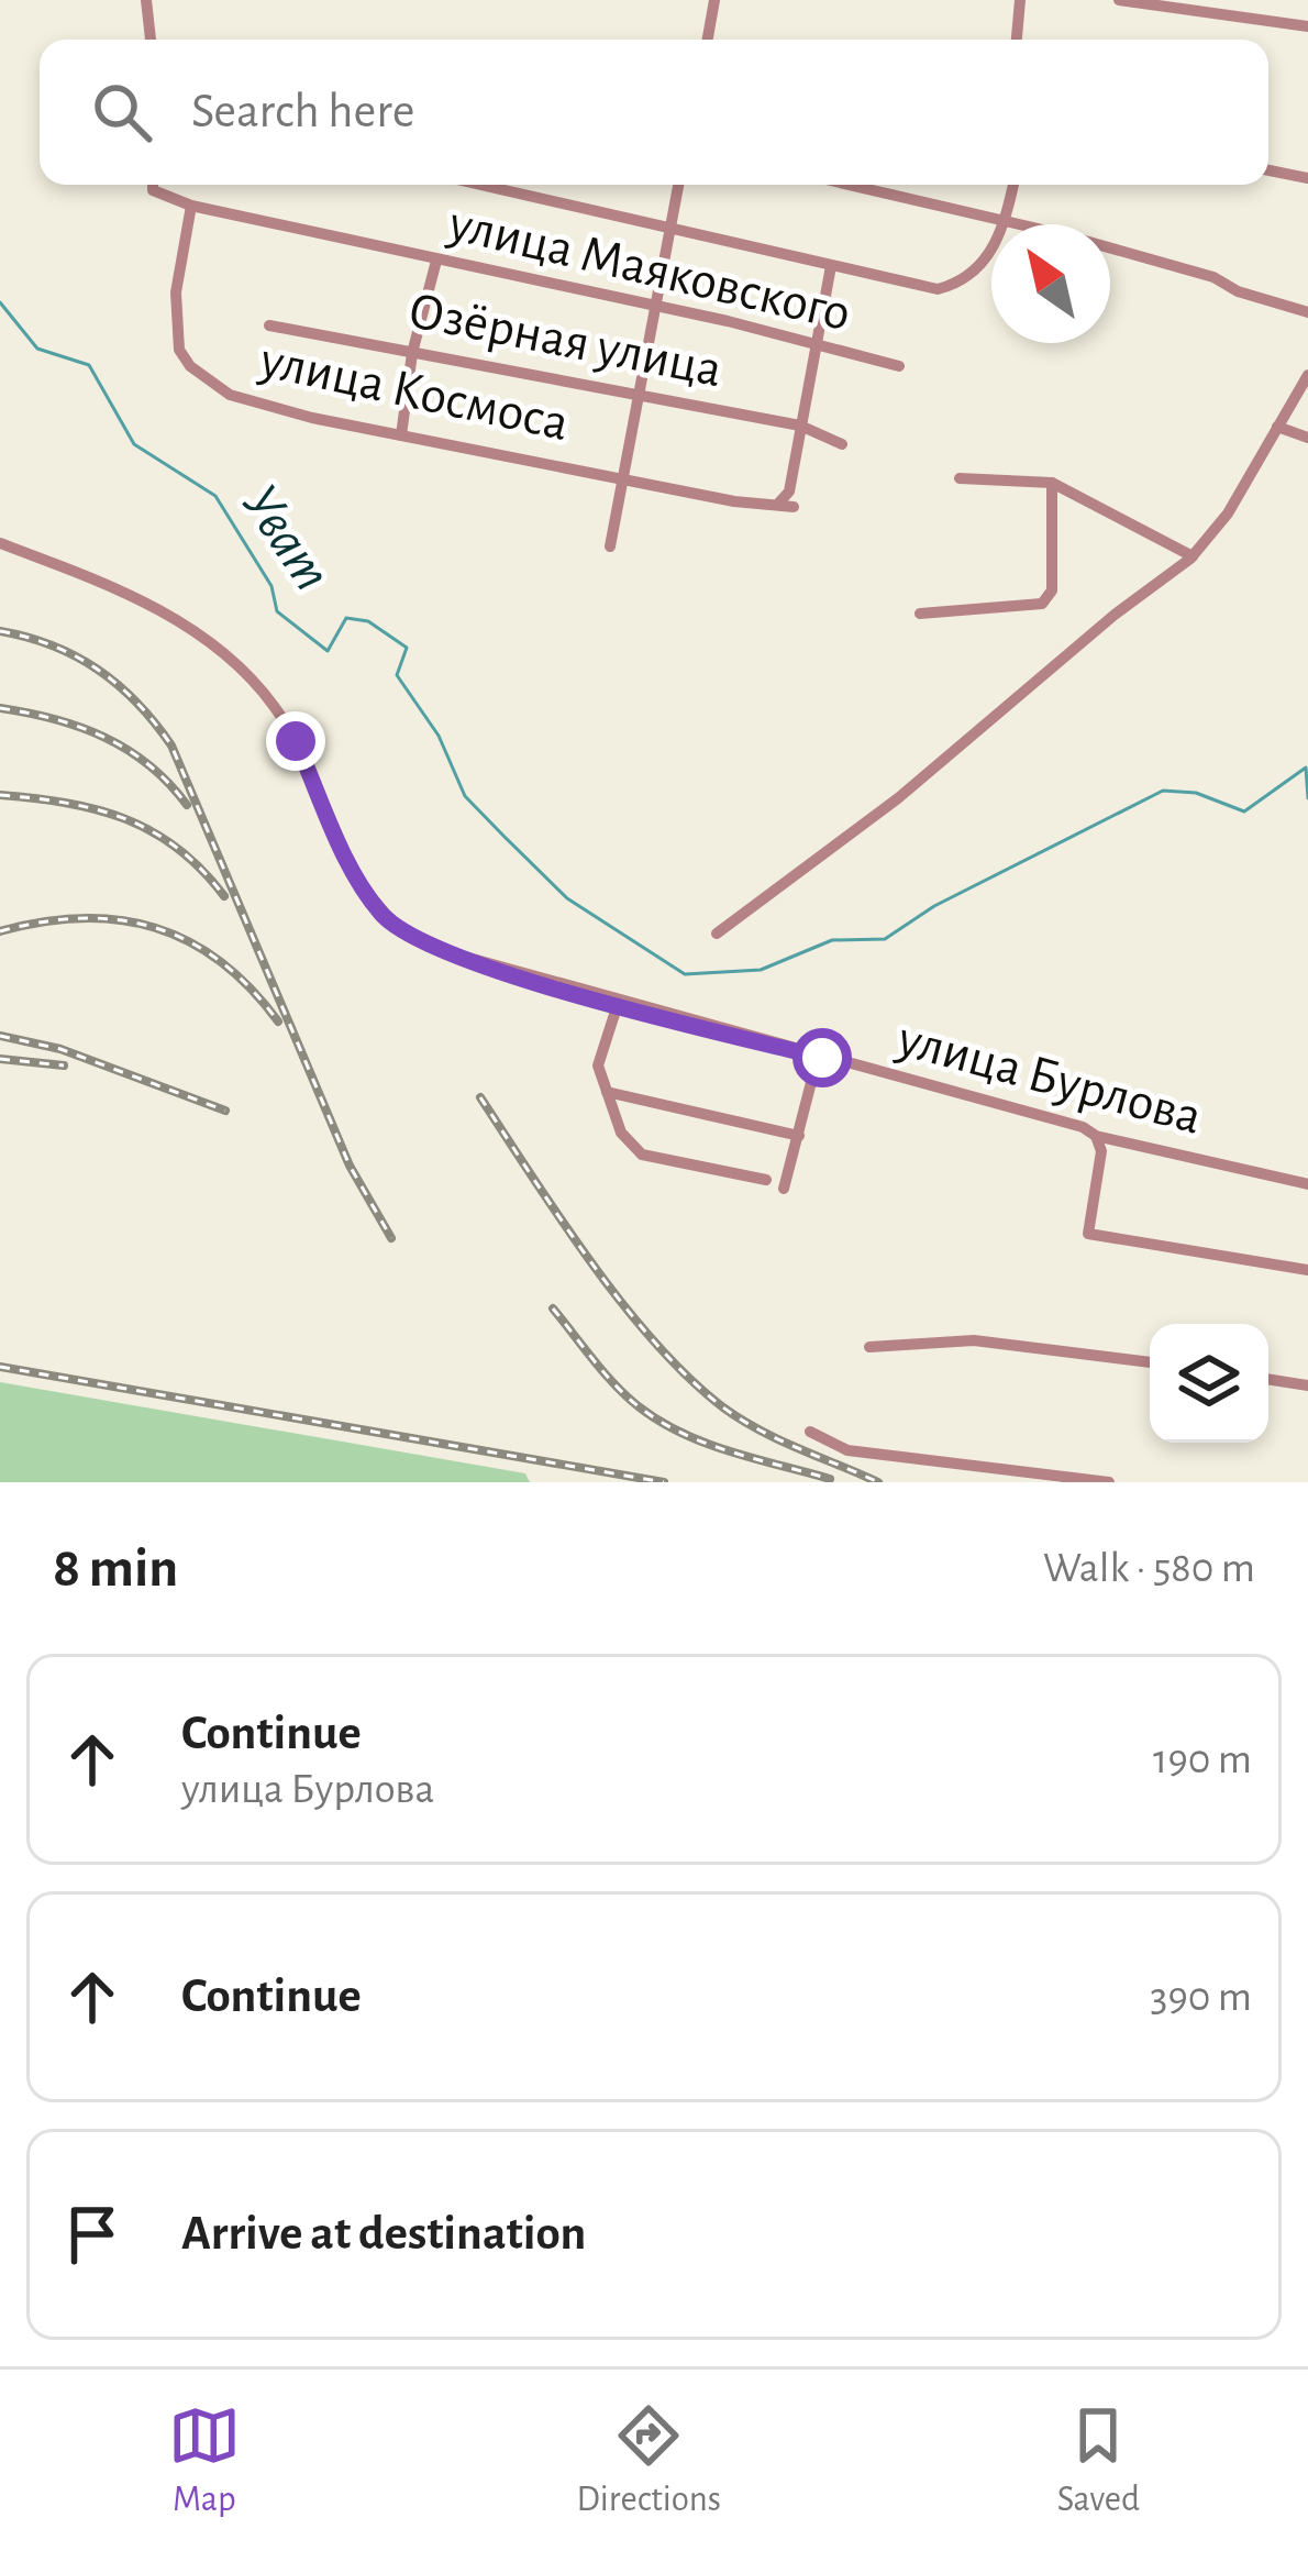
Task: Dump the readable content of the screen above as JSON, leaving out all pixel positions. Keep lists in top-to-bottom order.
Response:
{
  "streets": {
    "street": [
      "улица Маяковского",
      "Озёрная улица",
      "улица Космоса",
      "улица Бурлова"
    ]
  },
  "crossings": [
    ["улица Маяковского", "улица Космоса"]
  ],
  "water": ["Уват"],
  "north": "top left",
  "page": {
    "search": "Search here",
    "heading": ["8 min", "Walk · 580 m"],
    "list": [
      ["Continue", "улица Бурлова", "190 m"],
      ["Continue", "390 m"],
      "Arrive at destination"
    ],
    "nav": ["Map", "Directions", "Saved"]
  }
}
